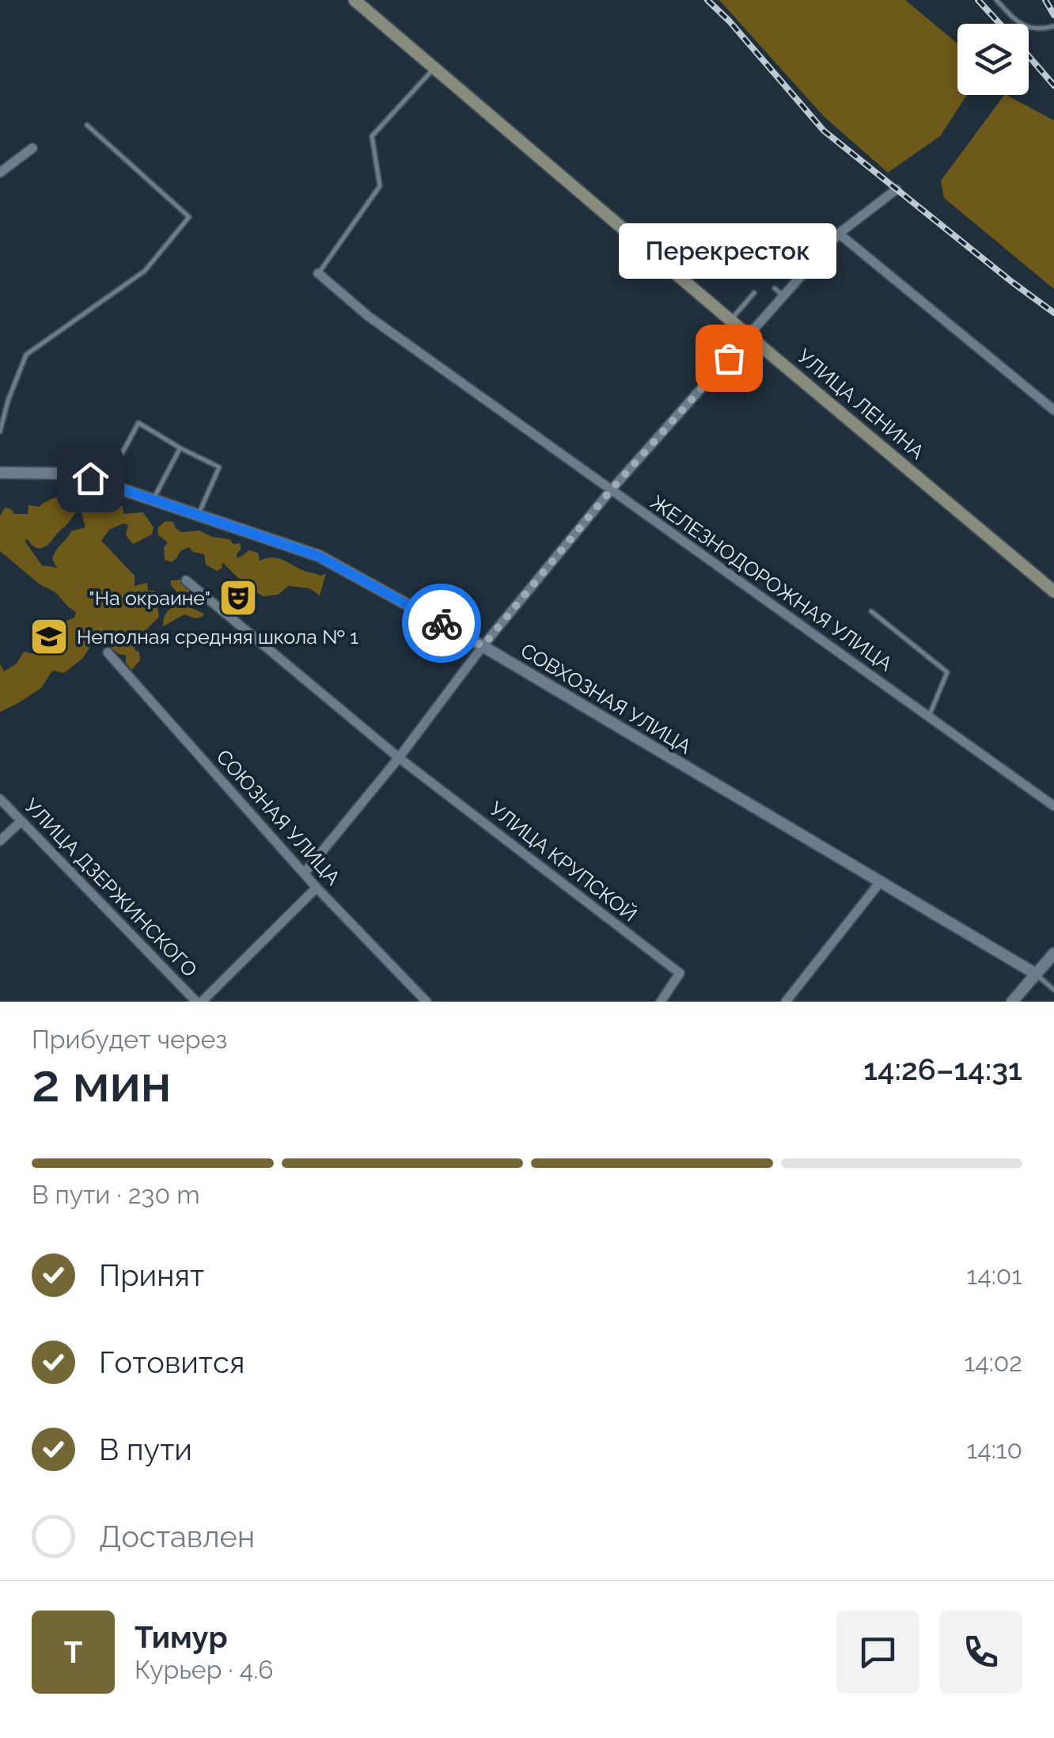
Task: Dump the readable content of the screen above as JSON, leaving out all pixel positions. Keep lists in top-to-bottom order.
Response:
{
  "streets": {
    "main road": ["УЛИЦА ЛЕНИНА"],
    "street": [
      "ЖЕЛЕЗНОДОРОЖНАЯ УЛИЦА",
      "СОВХОЗНАЯ УЛИЦА",
      "СОЮЗНАЯ УЛИЦА",
      "УЛИЦА КРУПСКОЙ",
      "УЛИЦА ДЗЕРЖИНСКОГО"
    ]
  },
  "places": {
    "other": ["Перекресток"],
    "theatre": ["\"На окраине\""],
    "school or university": ["Неполная средняя школа № 1"]
  },
  "page": {
    "bubble": "Перекресток",
    "heading": ["2 мин", "Прибудет через", "14:26–14:31"],
    "panel": ["Тимур", "Курьер · 4.6"],
    "bar": "В пути · 230 m",
    "list": [
      ["Принят", "14:01"],
      ["Готовится", "14:02"],
      ["В пути", "14:10"],
      "Доставлен"
    ],
    "round": "Т"
  }
}
